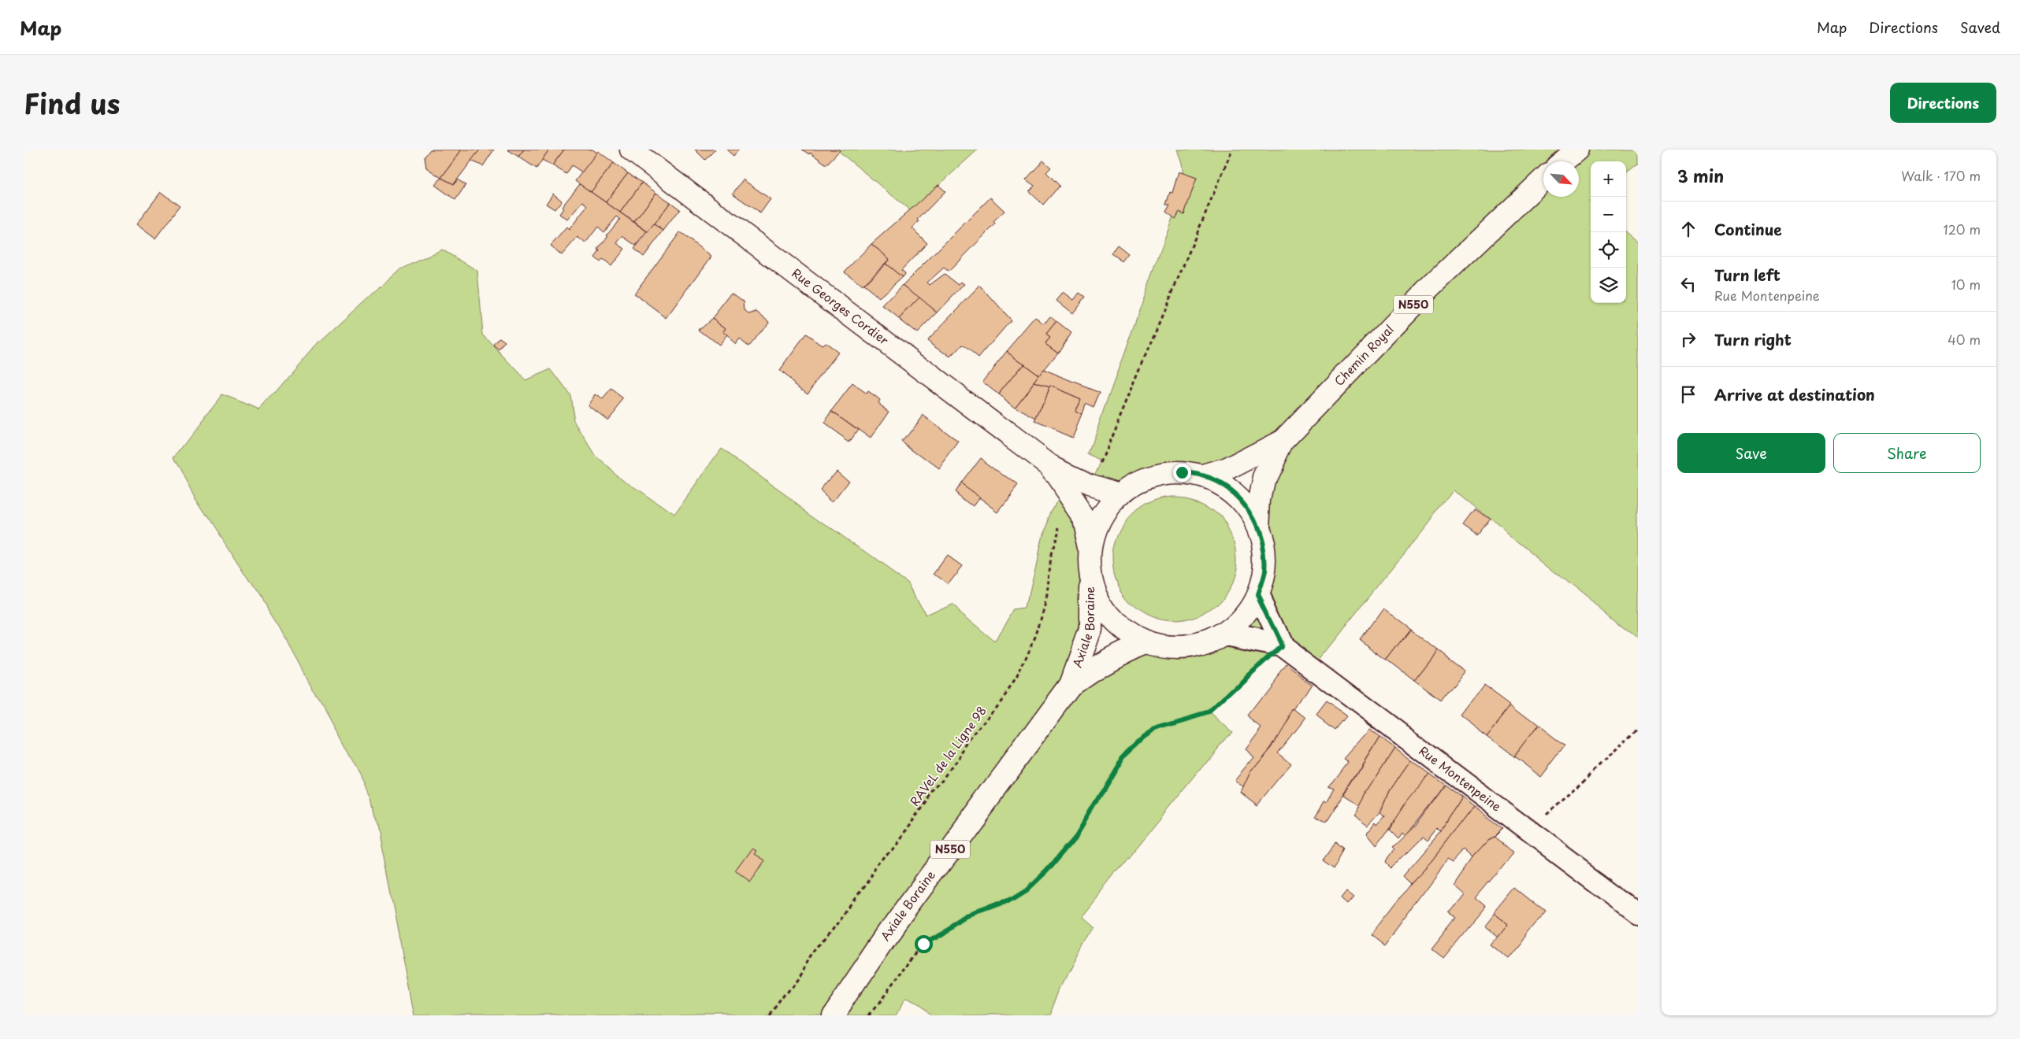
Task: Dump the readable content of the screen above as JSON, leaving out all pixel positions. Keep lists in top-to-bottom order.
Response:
{
  "streets": {
    "main road": [
      "N550",
      "Rue Georges Cordier",
      "Chemin Royal",
      "Axiale Boraine"
    ],
    "street": ["Rue Montenpeine"],
    "path": ["RAVeL de la Ligne 98"]
  },
  "crossings": [
    ["Rue Georges Cordier", "Axiale Boraine"],
    ["Rue Georges Cordier", "RAVeL de la Ligne 98"]
  ],
  "north": "bottom right",
  "page": {
    "header": "Map",
    "nav": ["Map", "Directions", "Saved"],
    "title": "Find us",
    "buttons": [
      "Directions",
      ["Save", "Share"]
    ],
    "heading": ["3 min", "Walk · 170 m"],
    "map_buttons": ["+", "−"],
    "list": [
      ["Continue", "120 m"],
      ["Turn left", "Rue Montenpeine", "10 m"],
      ["Turn right", "40 m"],
      "Arrive at destination"
    ]
  }
}
